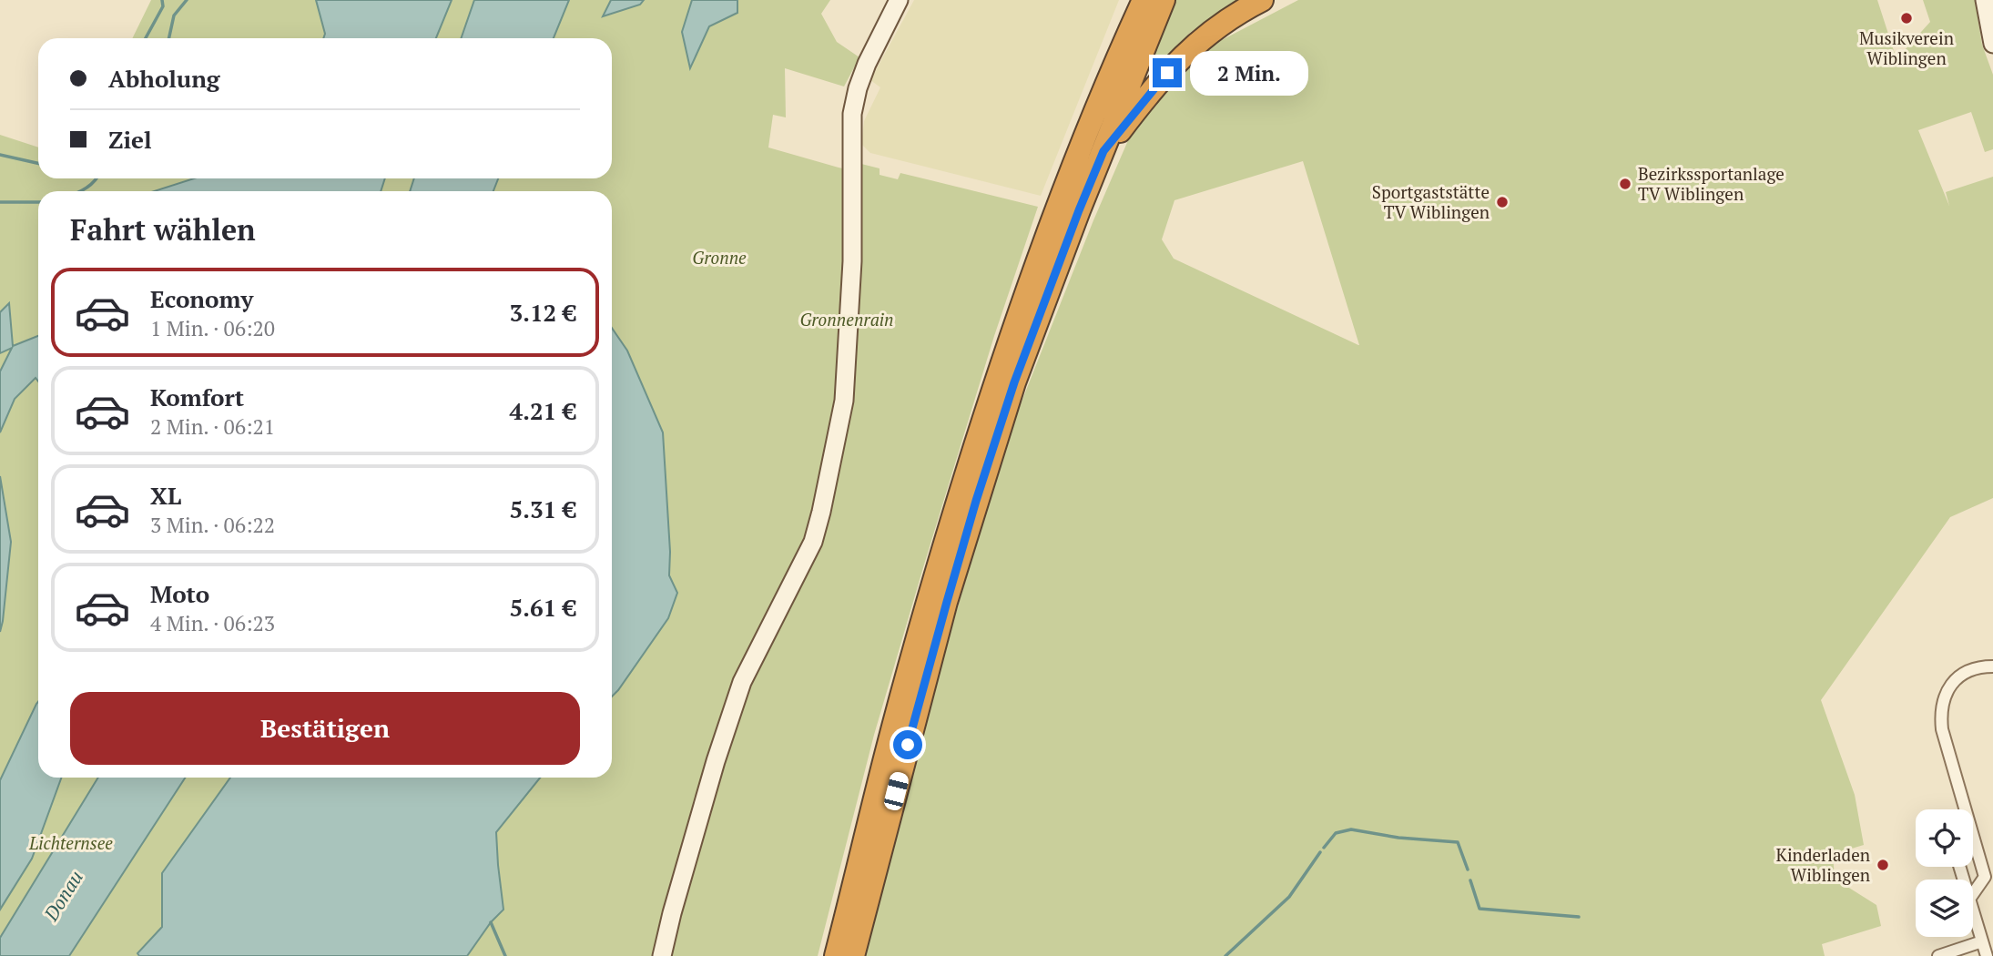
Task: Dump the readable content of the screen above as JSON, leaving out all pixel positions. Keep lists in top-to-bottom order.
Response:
{
  "water": ["Donau"],
  "parks": ["Gronne", "Gronnenrain", "Lichternsee"],
  "places": [
    "Musikverein Wiblingen",
    "Bezirkssportanlage TV Wiblingen",
    "Sportgaststätte TV Wiblingen",
    "Kinderladen Wiblingen"
  ],
  "page": {
    "banner": ["Abholung", "Ziel"],
    "bubble": "2 Min.",
    "heading": "Fahrt wählen",
    "list": [
      {
        "name": "Economy",
        "note": "1 Min. · 06:20",
        "value": "3.12 €"
      },
      {
        "name": "Komfort",
        "note": "2 Min. · 06:21",
        "value": "4.21 €"
      },
      {
        "name": "XL",
        "note": "3 Min. · 06:22",
        "value": "5.31 €"
      },
      {
        "name": "Moto",
        "note": "4 Min. · 06:23",
        "value": "5.61 €"
      }
    ],
    "buttons": "Bestätigen"
  }
}
